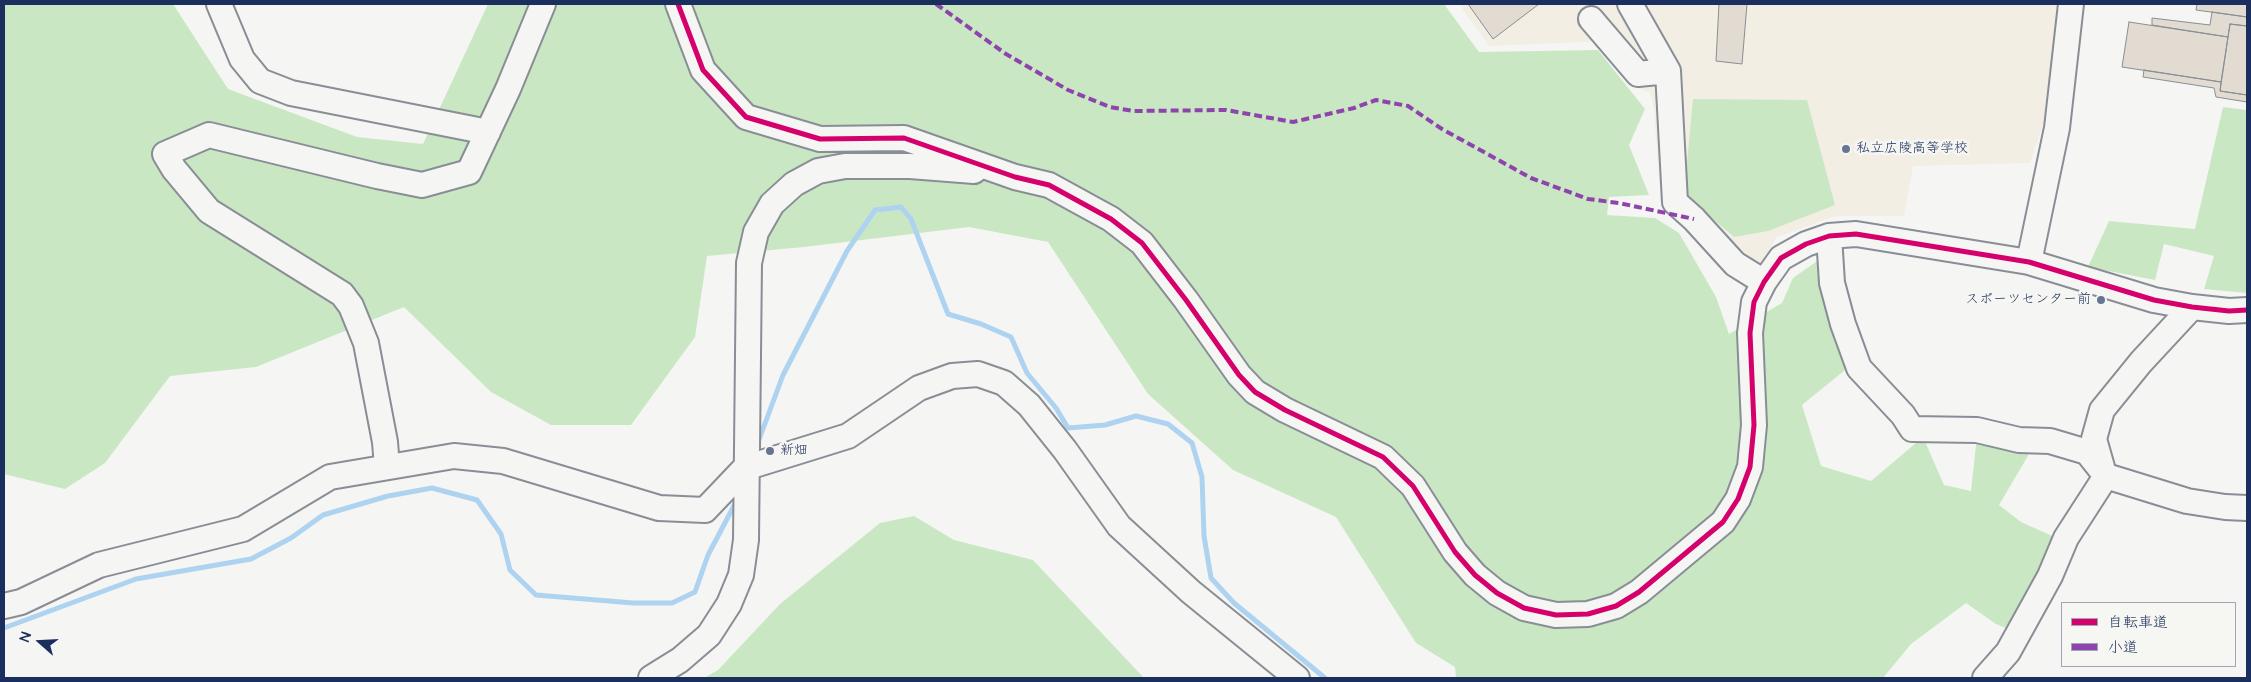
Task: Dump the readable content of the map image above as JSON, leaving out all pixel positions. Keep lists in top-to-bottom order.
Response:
{
  "places": ["私立広陵高等学校", "スポーツセンター前", "新畑"],
  "legend": ["自転車道", "小道"],
  "north": "left"
}
